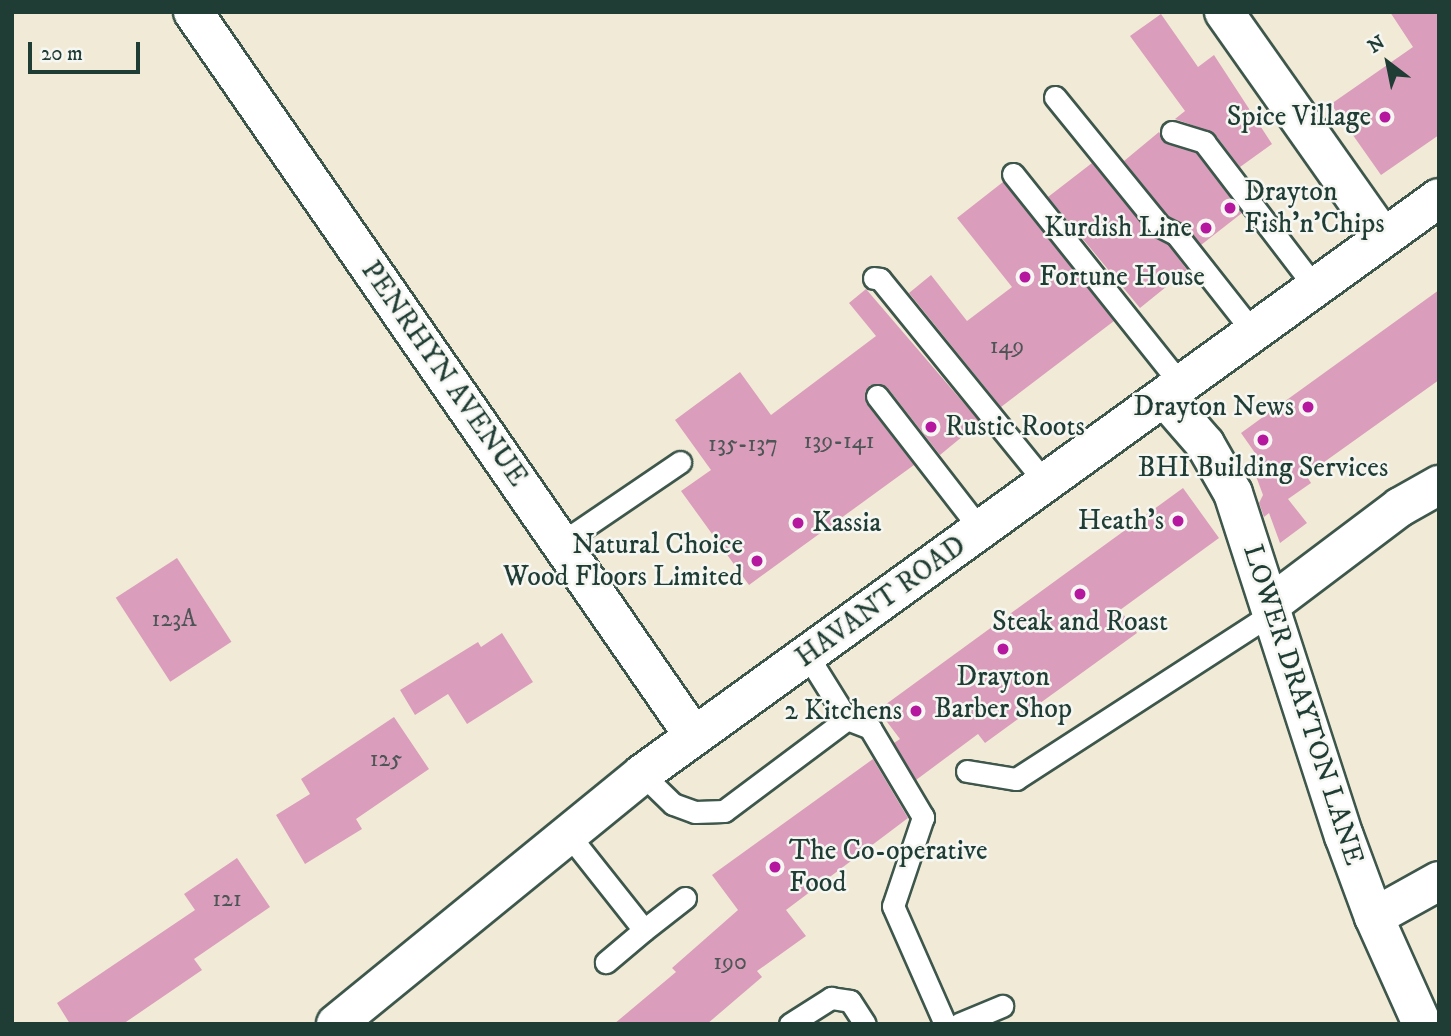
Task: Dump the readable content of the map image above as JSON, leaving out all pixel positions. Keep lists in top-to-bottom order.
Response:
{
  "streets": {
    "street": ["PENRHYN AVENUE", "HAVANT ROAD", "LOWER DRAYTON LANE"]
  },
  "crossings": [
    ["PENRHYN AVENUE", "HAVANT ROAD"],
    ["HAVANT ROAD", "LOWER DRAYTON LANE"]
  ],
  "places": [
    "Spice Village",
    "Drayton Fish'n'Chips",
    "Kurdish Line",
    "Fortune House",
    "Drayton News",
    "Rustic Roots",
    "BHI Building Services",
    "Heath's",
    "Kassia",
    "Natural Choice Wood Floors Limited",
    "Steak and Roast",
    "Drayton Barber Shop",
    "2 Kitchens",
    "The Co-operative Food"
  ],
  "house_numbers": [
    "149",
    "139-141",
    "135-137",
    "123A",
    "125",
    "121",
    "190"
  ],
  "scale_bar": "20 m",
  "north": "top left"
}
